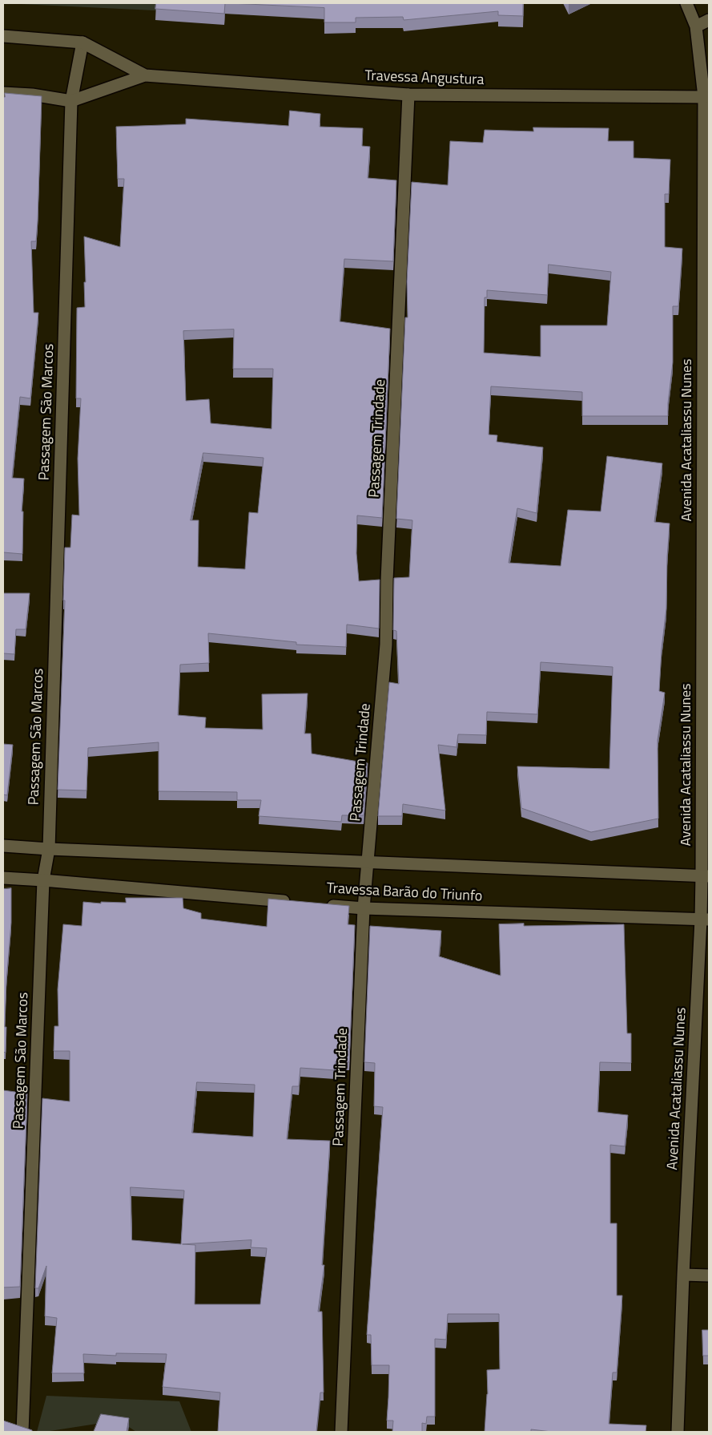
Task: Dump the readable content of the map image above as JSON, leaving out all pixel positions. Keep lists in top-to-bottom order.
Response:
{
  "streets": {
    "street": [
      "Travessa Angustura",
      "Passagem São Marcos",
      "Passagem Trindade",
      "Avenida Acataliassu Nunes",
      "Travessa Barão do Triunfo"
    ]
  },
  "crossings": [
    ["Travessa Angustura", "Passagem São Marcos"],
    ["Travessa Angustura", "Passagem Trindade"],
    ["Travessa Angustura", "Avenida Acataliassu Nunes"],
    ["Passagem São Marcos", "Travessa Barão do Triunfo"],
    ["Passagem Trindade", "Travessa Barão do Triunfo"],
    ["Avenida Acataliassu Nunes", "Travessa Barão do Triunfo"]
  ]
}
